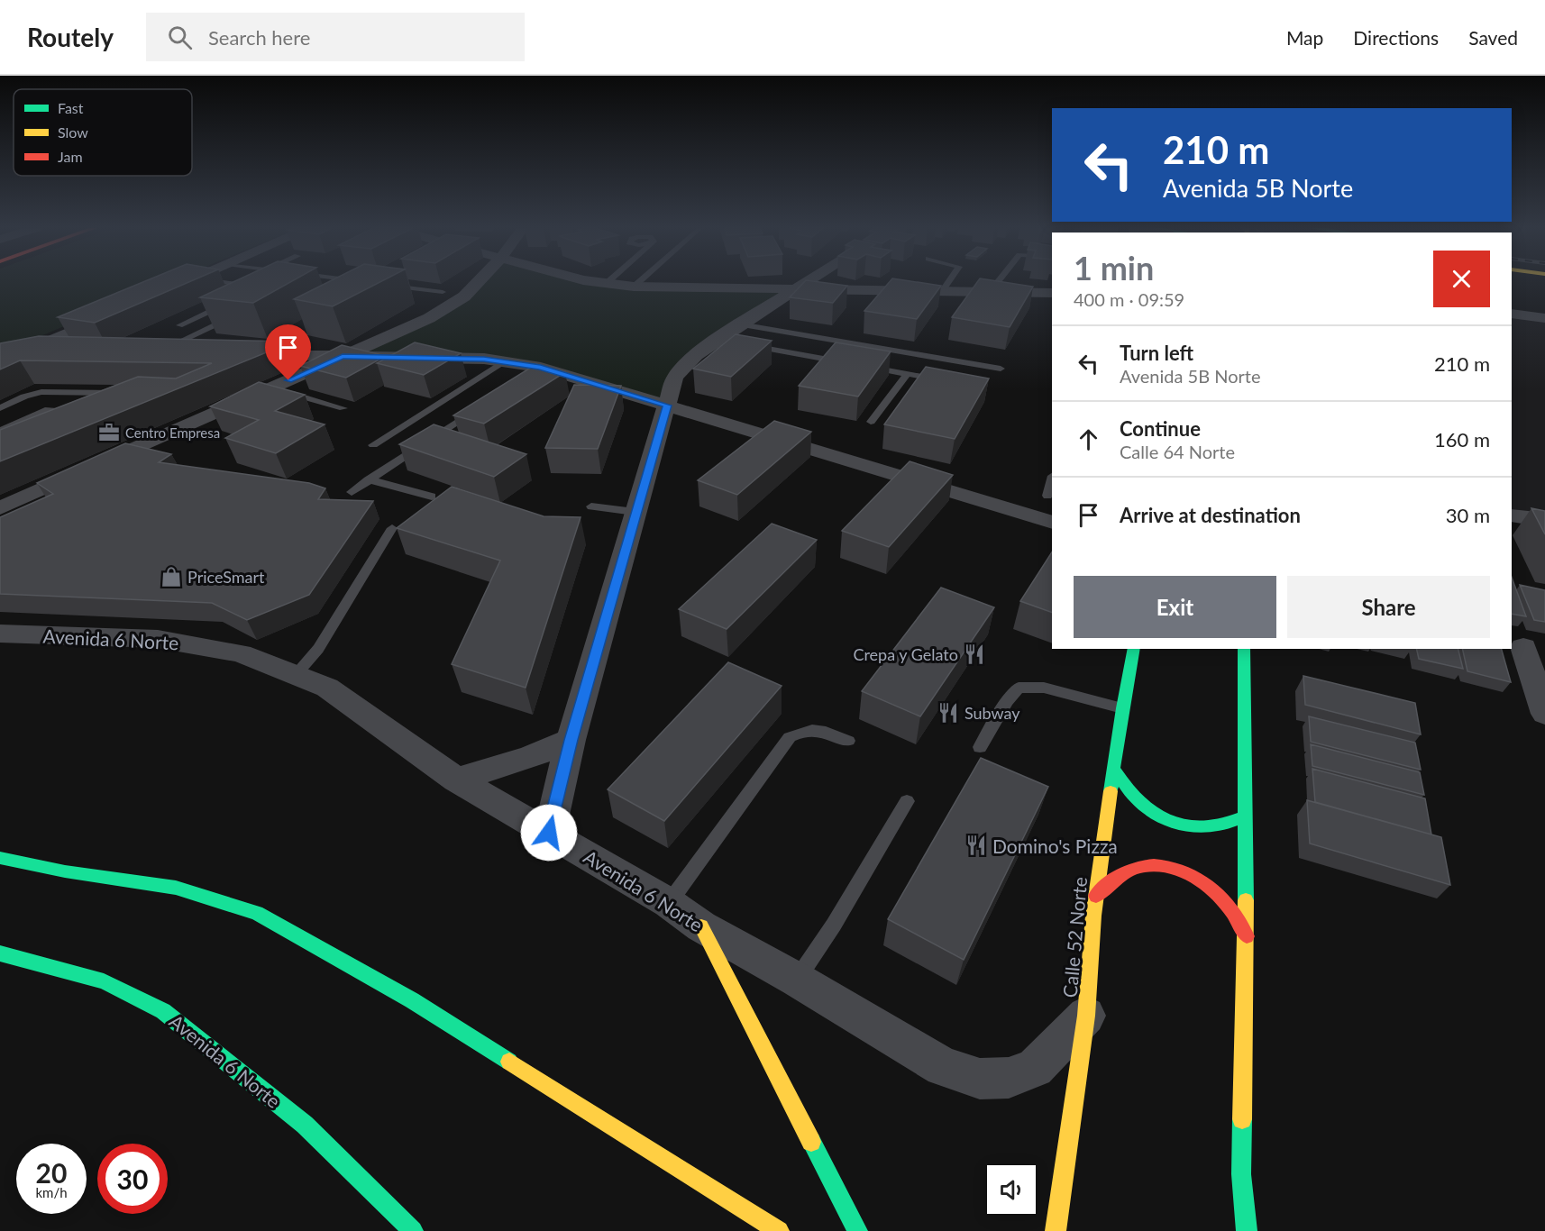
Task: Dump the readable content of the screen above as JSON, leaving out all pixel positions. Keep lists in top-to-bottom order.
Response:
{
  "streets": {
    "main road": ["Avenida 6 Norte", "Calle 52 Norte"]
  },
  "crossings": [
    ["Avenida 6 Norte", "Calle 52 Norte"]
  ],
  "places": {
    "office": ["Centro Empresa"],
    "shop": ["PriceSmart"],
    "restaurant": ["Crepa y Gelato", "Subway", "Domino's Pizza"]
  },
  "legend": ["Fast", "Slow", "Jam"],
  "page": {
    "header": "Routely",
    "search": "Search here",
    "nav": ["Map", "Directions", "Saved"],
    "turn": ["210 m", "Avenida 5B Norte"],
    "heading": ["1 min", "400 m · 09:59"],
    "list": [
      {
        "name": "Turn left",
        "note": "Avenida 5B Norte",
        "value": "210 m"
      },
      {
        "name": "Continue",
        "note": "Calle 64 Norte",
        "value": "160 m"
      },
      {
        "name": "Arrive at destination",
        "value": "30 m"
      }
    ],
    "buttons": ["Exit", "Share"],
    "speed": "20 km/h",
    "limit": "30"
  }
}
